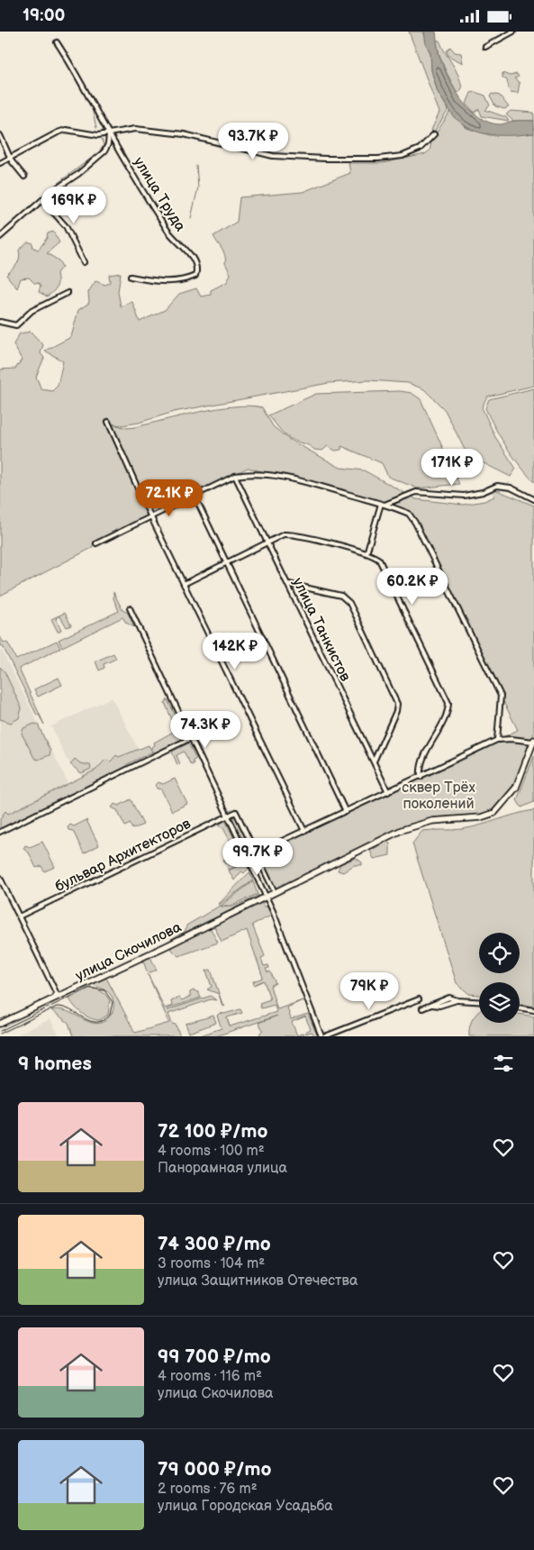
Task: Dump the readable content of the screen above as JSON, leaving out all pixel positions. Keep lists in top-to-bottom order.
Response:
{
  "streets": {
    "street": [
      "улица Труда",
      "улица Танкистов",
      "бульвар Архитекторов",
      "улица Скочилова"
    ]
  },
  "parks": ["сквер Трёх поколений"],
  "page": {
    "status": "19:00",
    "price": [
      "93.7K ₽",
      "169K ₽",
      "171K ₽",
      "72.1K ₽",
      "60.2K ₽",
      "142K ₽",
      "74.3K ₽",
      "99.7K ₽",
      "79K ₽"
    ],
    "heading": "9 homes",
    "list": [
      {
        "name": "72 100 ₽/mo",
        "note": "4 rooms · 100 m² · Панорамная улица"
      },
      {
        "name": "74 300 ₽/mo",
        "note": "3 rooms · 104 m² · улица Защитников Отечества"
      },
      {
        "name": "99 700 ₽/mo",
        "note": "4 rooms · 116 m² · улица Скочилова"
      },
      {
        "name": "79 000 ₽/mo",
        "note": "2 rooms · 76 m² · улица Городская Усадьба"
      }
    ]
  }
}
